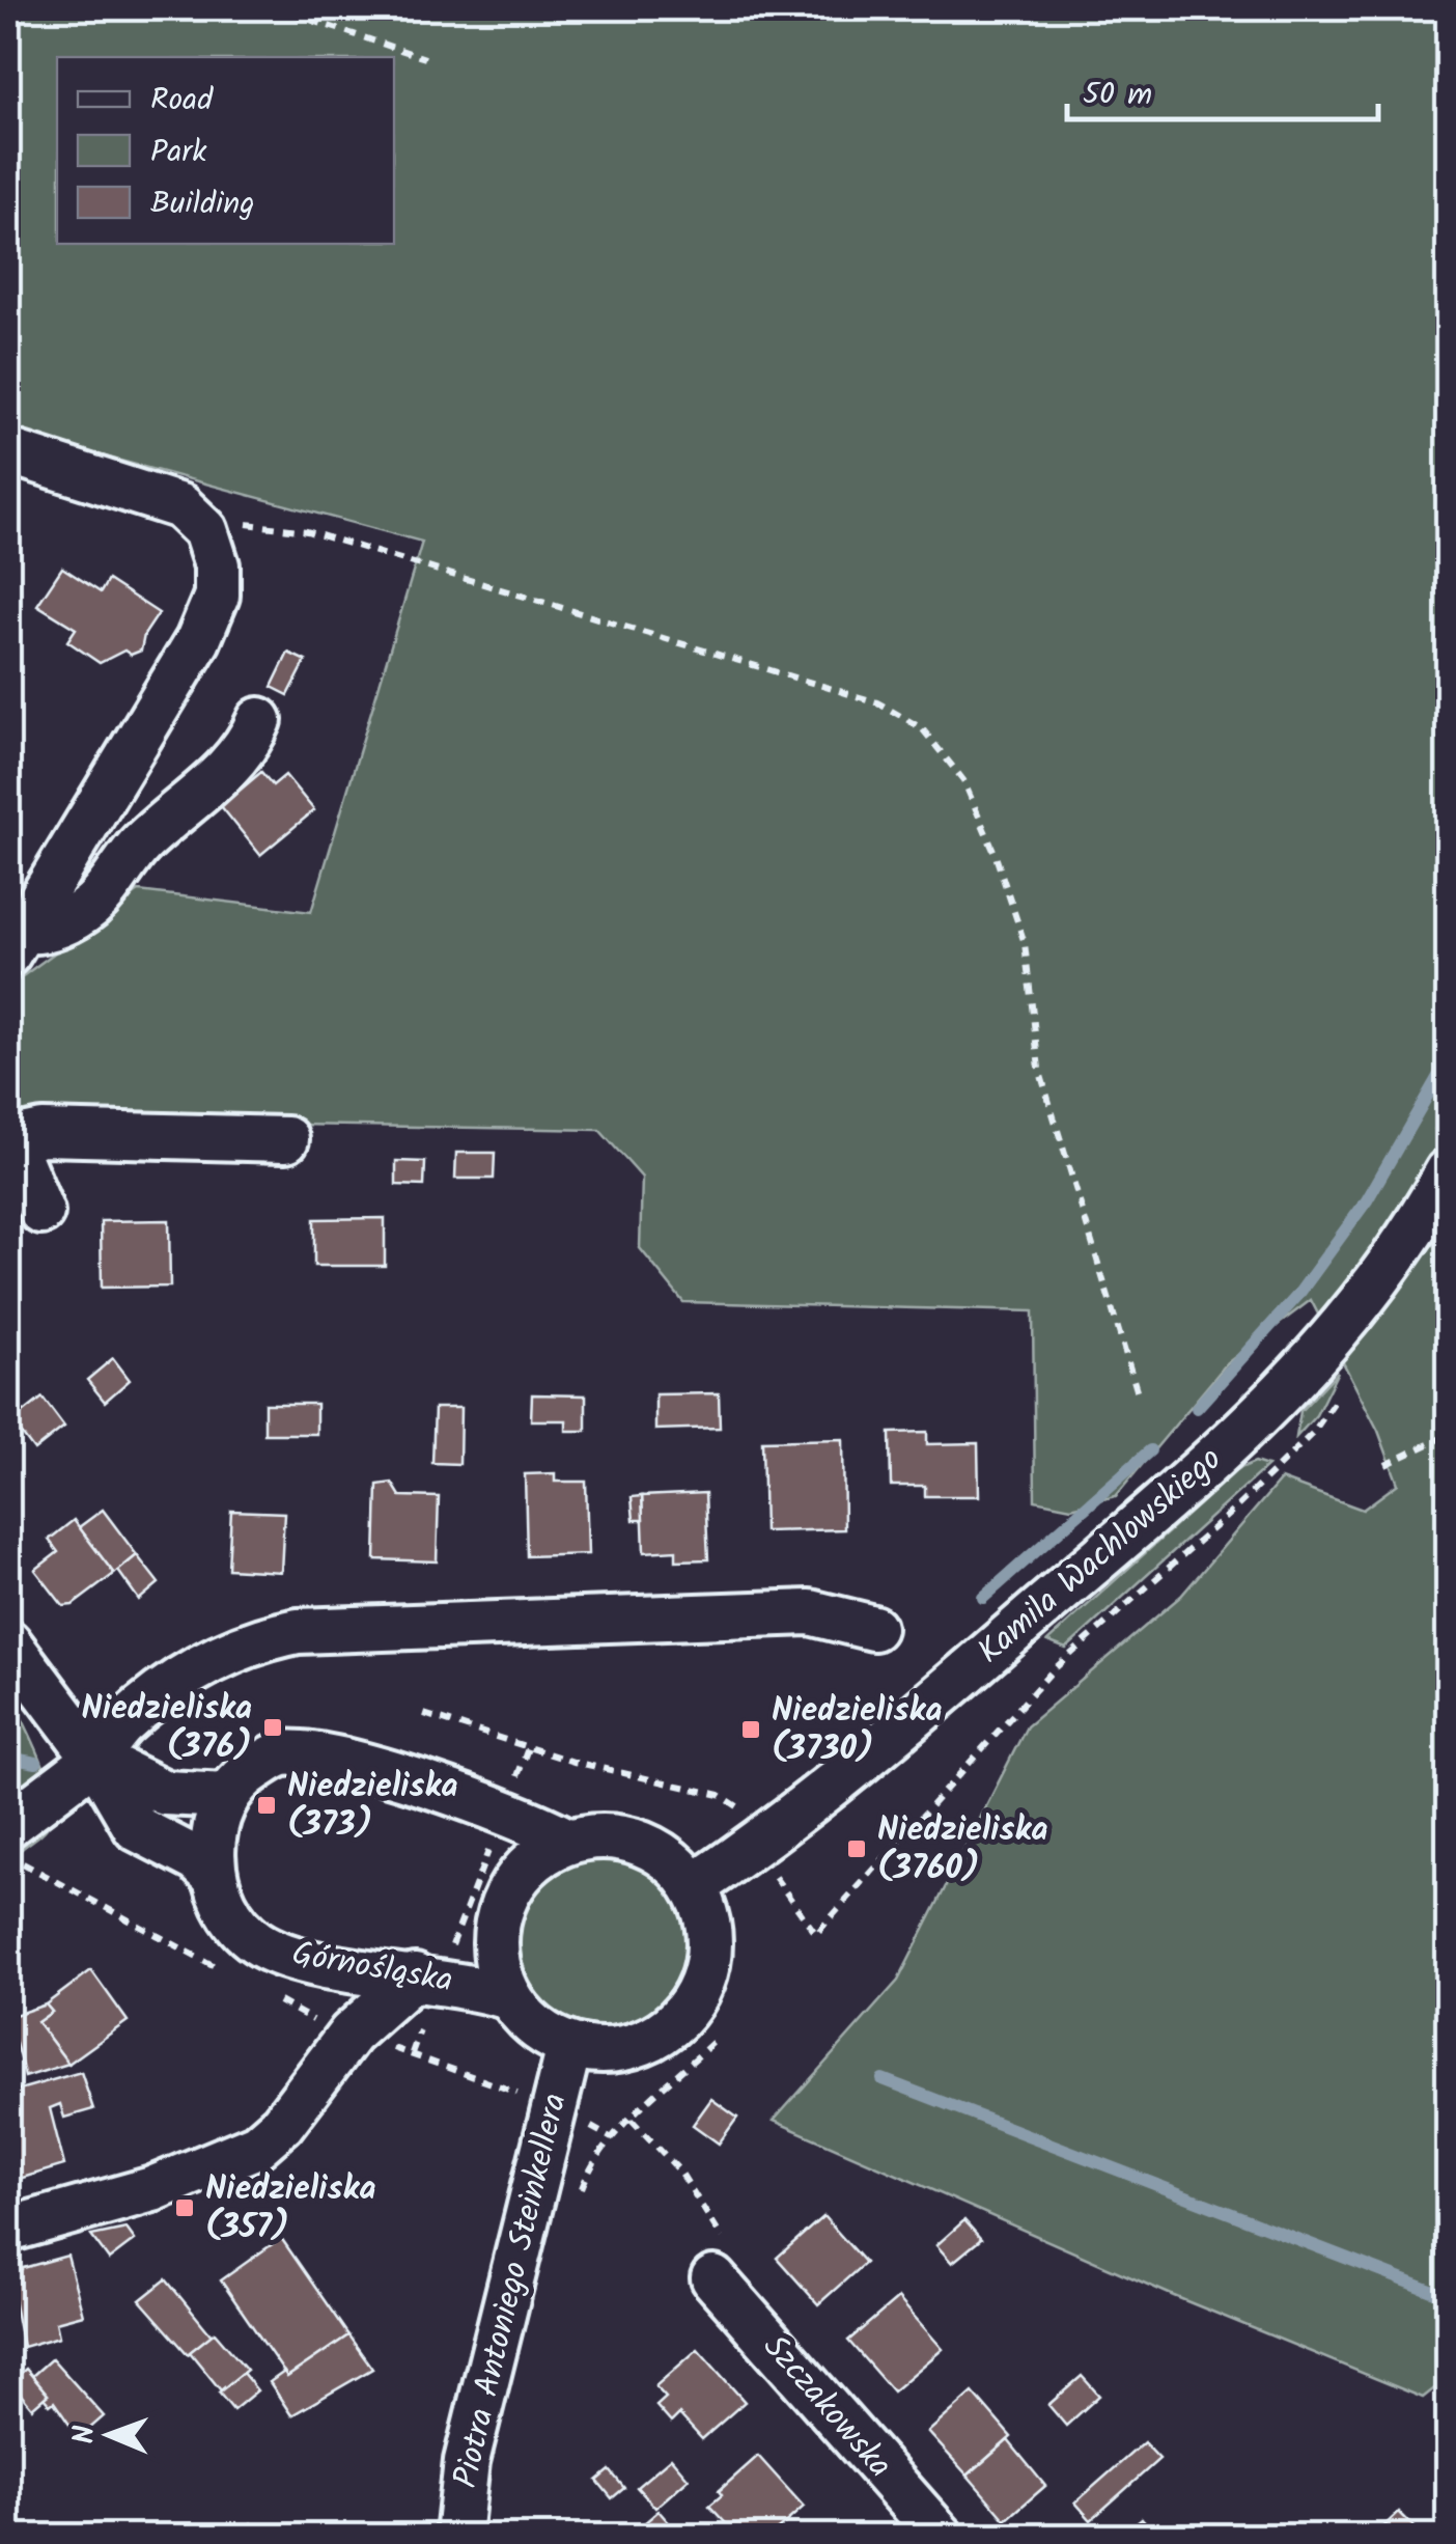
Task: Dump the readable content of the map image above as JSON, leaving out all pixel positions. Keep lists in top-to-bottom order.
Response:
{
  "streets": {
    "street": [
      "Kamila Wachlowskiego",
      "Górnośląska",
      "Piotra Antoniego Steinkellera",
      "Szczakowska"
    ]
  },
  "crossings": [
    ["Kamila Wachlowskiego", "Górnośląska"],
    ["Kamila Wachlowskiego", "Piotra Antoniego Steinkellera"],
    ["Górnośląska", "Piotra Antoniego Steinkellera"]
  ],
  "places": {
    "transit": [
      "Niedzieliska (376)",
      "Niedzieliska (3730)",
      "Niedzieliska (373)",
      "Niedzieliska (3760)",
      "Niedzieliska (357)"
    ]
  },
  "legend": ["Road", "Park", "Building"],
  "scale_bar": "50 m",
  "north": "left"
}
